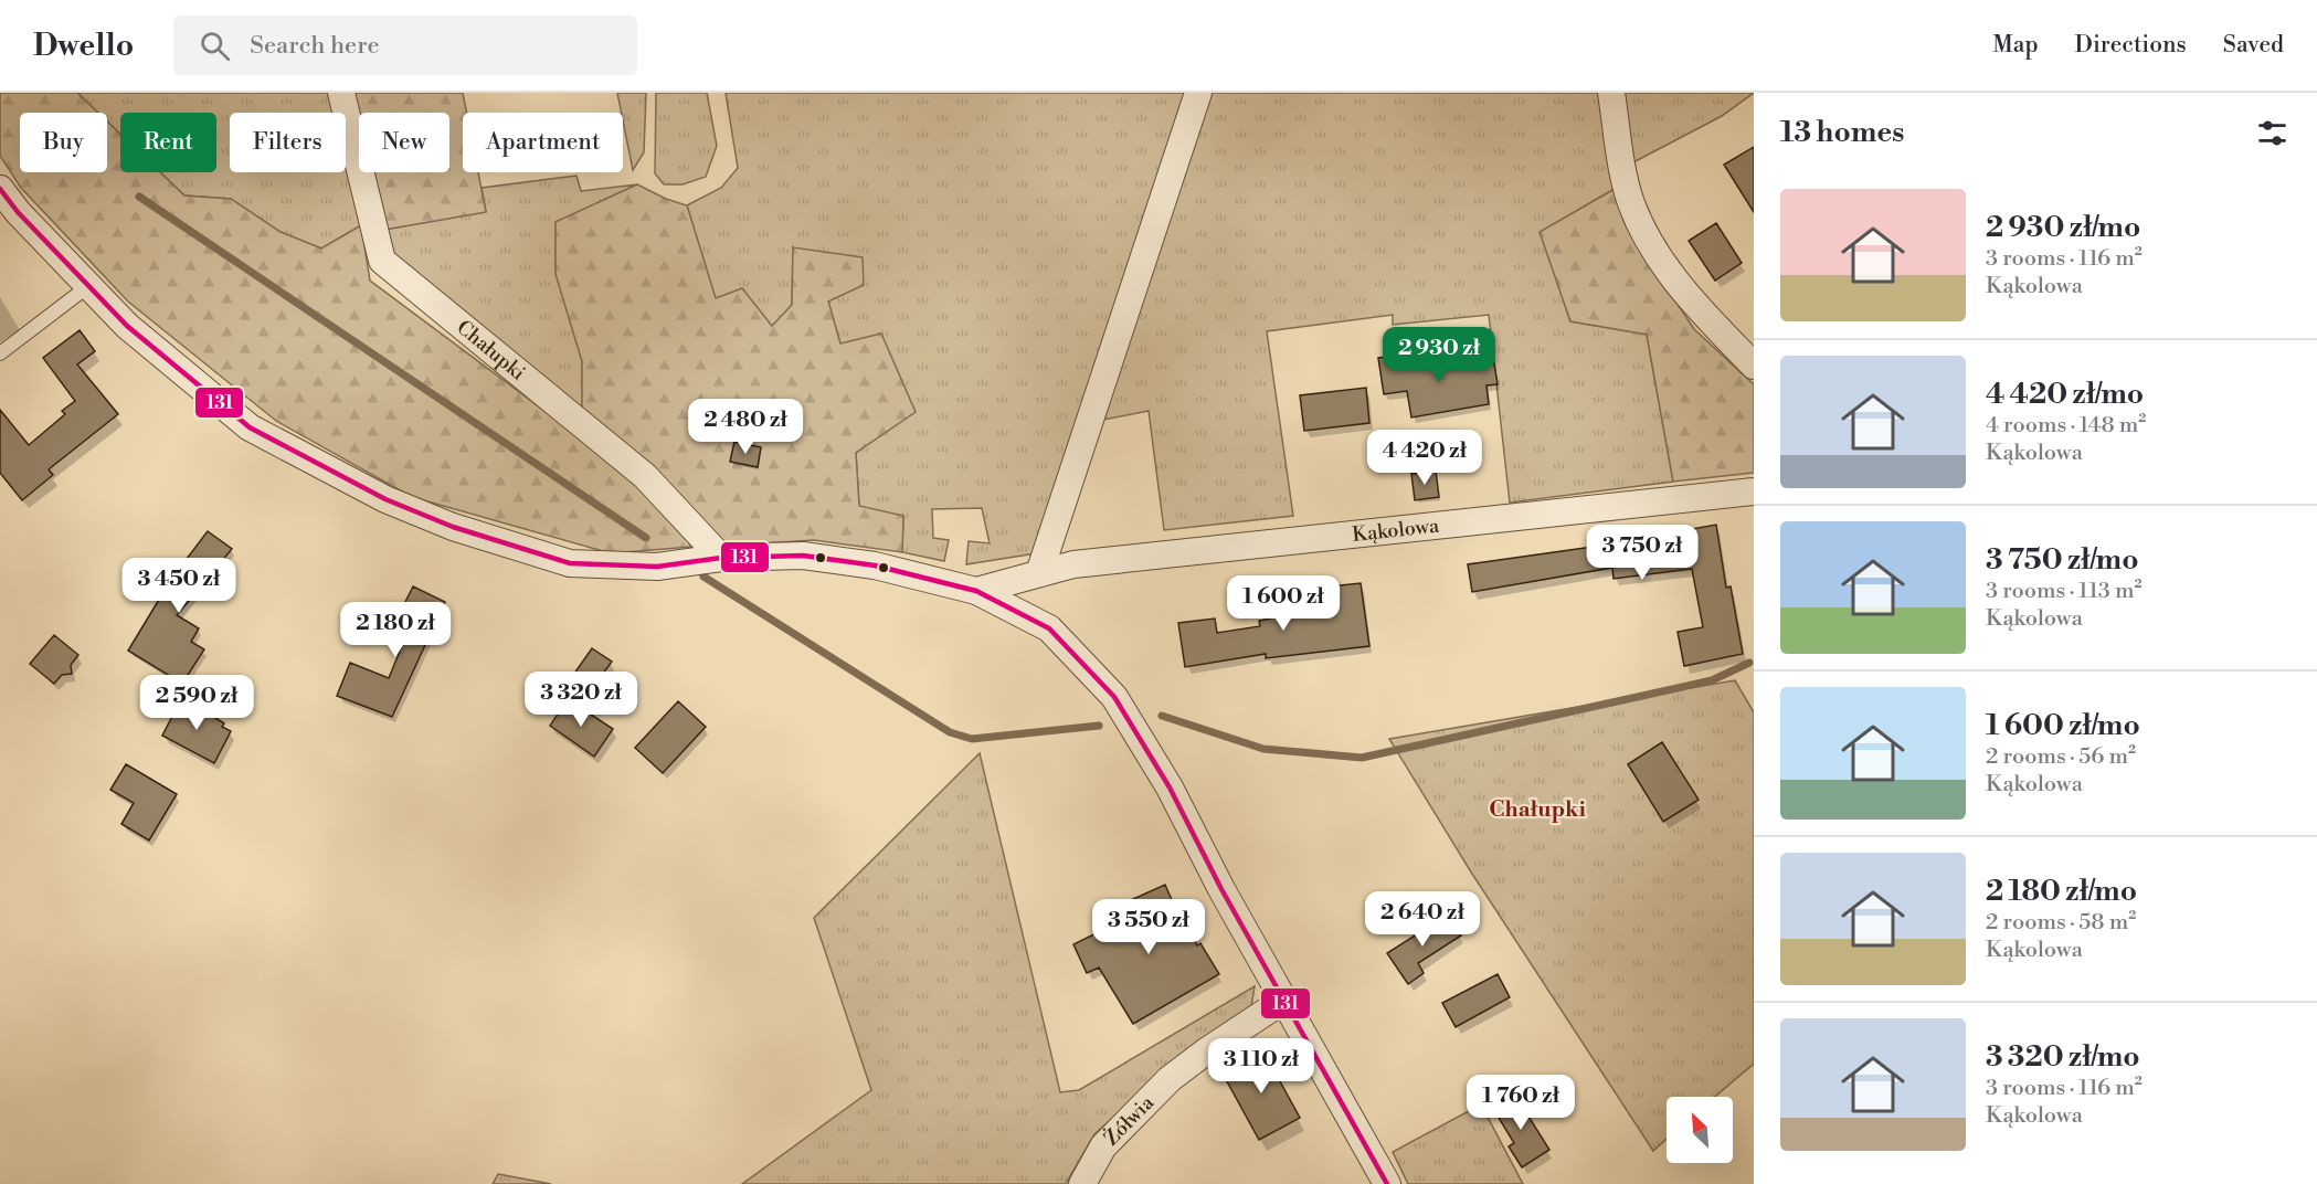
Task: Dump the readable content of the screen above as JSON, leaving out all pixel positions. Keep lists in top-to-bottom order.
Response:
{
  "streets": {
    "street": ["Chałupki", "Kąkolowa", "Żółwia"]
  },
  "crossings": [
    ["Chałupki", "Kąkolowa"]
  ],
  "districts": ["Chałupki"],
  "lines": ["transit line 131"],
  "north": "top left",
  "page": {
    "header": "Dwello",
    "search": "Search here",
    "nav": ["Map", "Directions", "Saved"],
    "heading": "13 homes",
    "chip": [
      "Buy",
      "Rent",
      "Filters",
      "New",
      "Apartment"
    ],
    "list": [
      {
        "name": "2 930 zł/mo",
        "note": "3 rooms · 116 m² · Kąkolowa"
      },
      {
        "name": "4 420 zł/mo",
        "note": "4 rooms · 148 m² · Kąkolowa"
      },
      {
        "name": "3 750 zł/mo",
        "note": "3 rooms · 113 m² · Kąkolowa"
      },
      {
        "name": "1 600 zł/mo",
        "note": "2 rooms · 56 m² · Kąkolowa"
      },
      {
        "name": "2 180 zł/mo",
        "note": "2 rooms · 58 m² · Kąkolowa"
      },
      {
        "name": "3 320 zł/mo",
        "note": "3 rooms · 116 m² · Kąkolowa"
      }
    ],
    "price": [
      "2 930 zł",
      "2 480 zł",
      "4 420 zł",
      "3 750 zł",
      "3 450 zł",
      "1 600 zł",
      "2 180 zł",
      "3 320 zł",
      "2 590 zł",
      "2 640 zł",
      "3 550 zł",
      "3 110 zł",
      "1 760 zł"
    ]
  }
}
